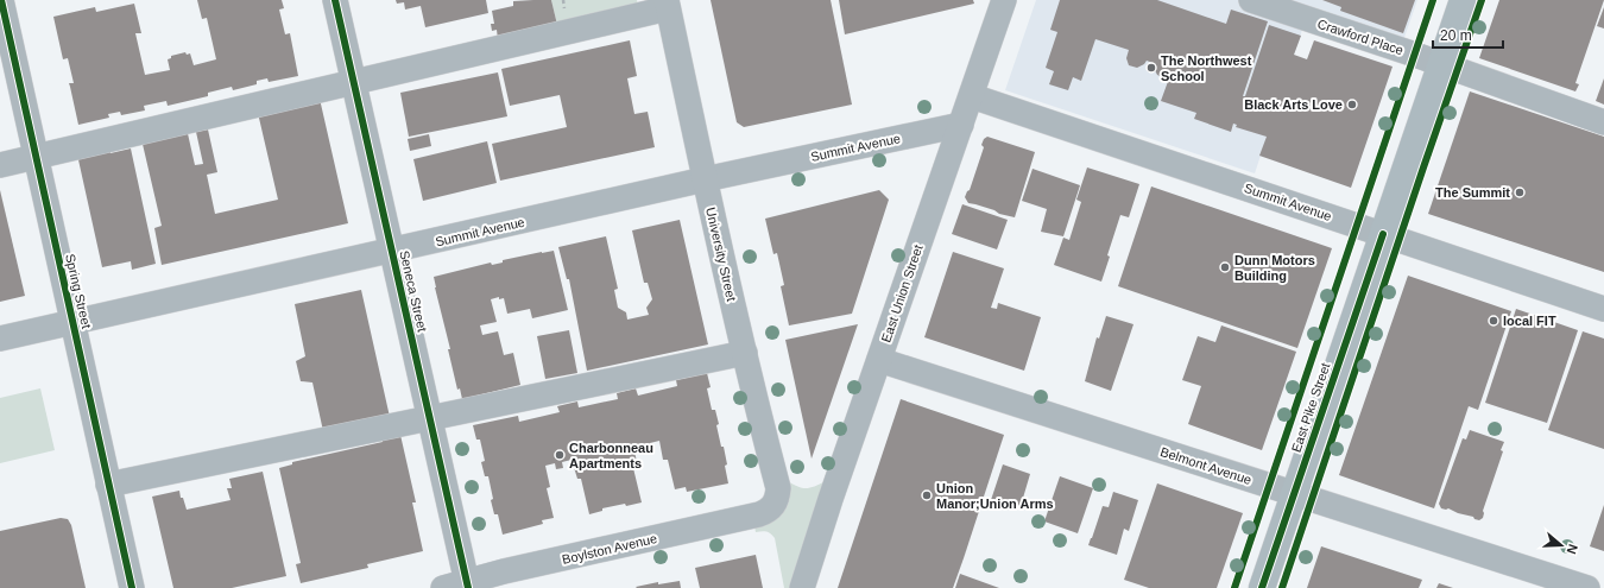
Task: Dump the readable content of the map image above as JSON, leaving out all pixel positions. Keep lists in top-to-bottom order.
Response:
{
  "streets": {
    "main road": ["East Pike Street"],
    "street": [
      "Crawford Place",
      "Summit Avenue",
      "University Street",
      "Spring Street",
      "Seneca Street",
      "East Union Street",
      "Belmont Avenue",
      "Boylston Avenue"
    ]
  },
  "crossings": [
    ["Crawford Place", "East Pike Street"],
    ["Summit Avenue", "University Street"],
    ["Summit Avenue", "Spring Street"],
    ["Summit Avenue", "Seneca Street"],
    ["Summit Avenue", "East Union Street"],
    ["Summit Avenue", "East Pike Street"],
    ["University Street", "Boylston Avenue"],
    ["Seneca Street", "Boylston Avenue"],
    ["East Union Street", "Belmont Avenue"],
    ["East Pike Street", "Belmont Avenue"]
  ],
  "places": [
    "The Northwest School",
    "Black Arts Love",
    "The Summit",
    "Dunn Motors Building",
    "local FIT",
    "Charbonneau Apartments",
    "Union Manor;Union Arms"
  ],
  "scale_bar": "20 m",
  "north": "right"
}
